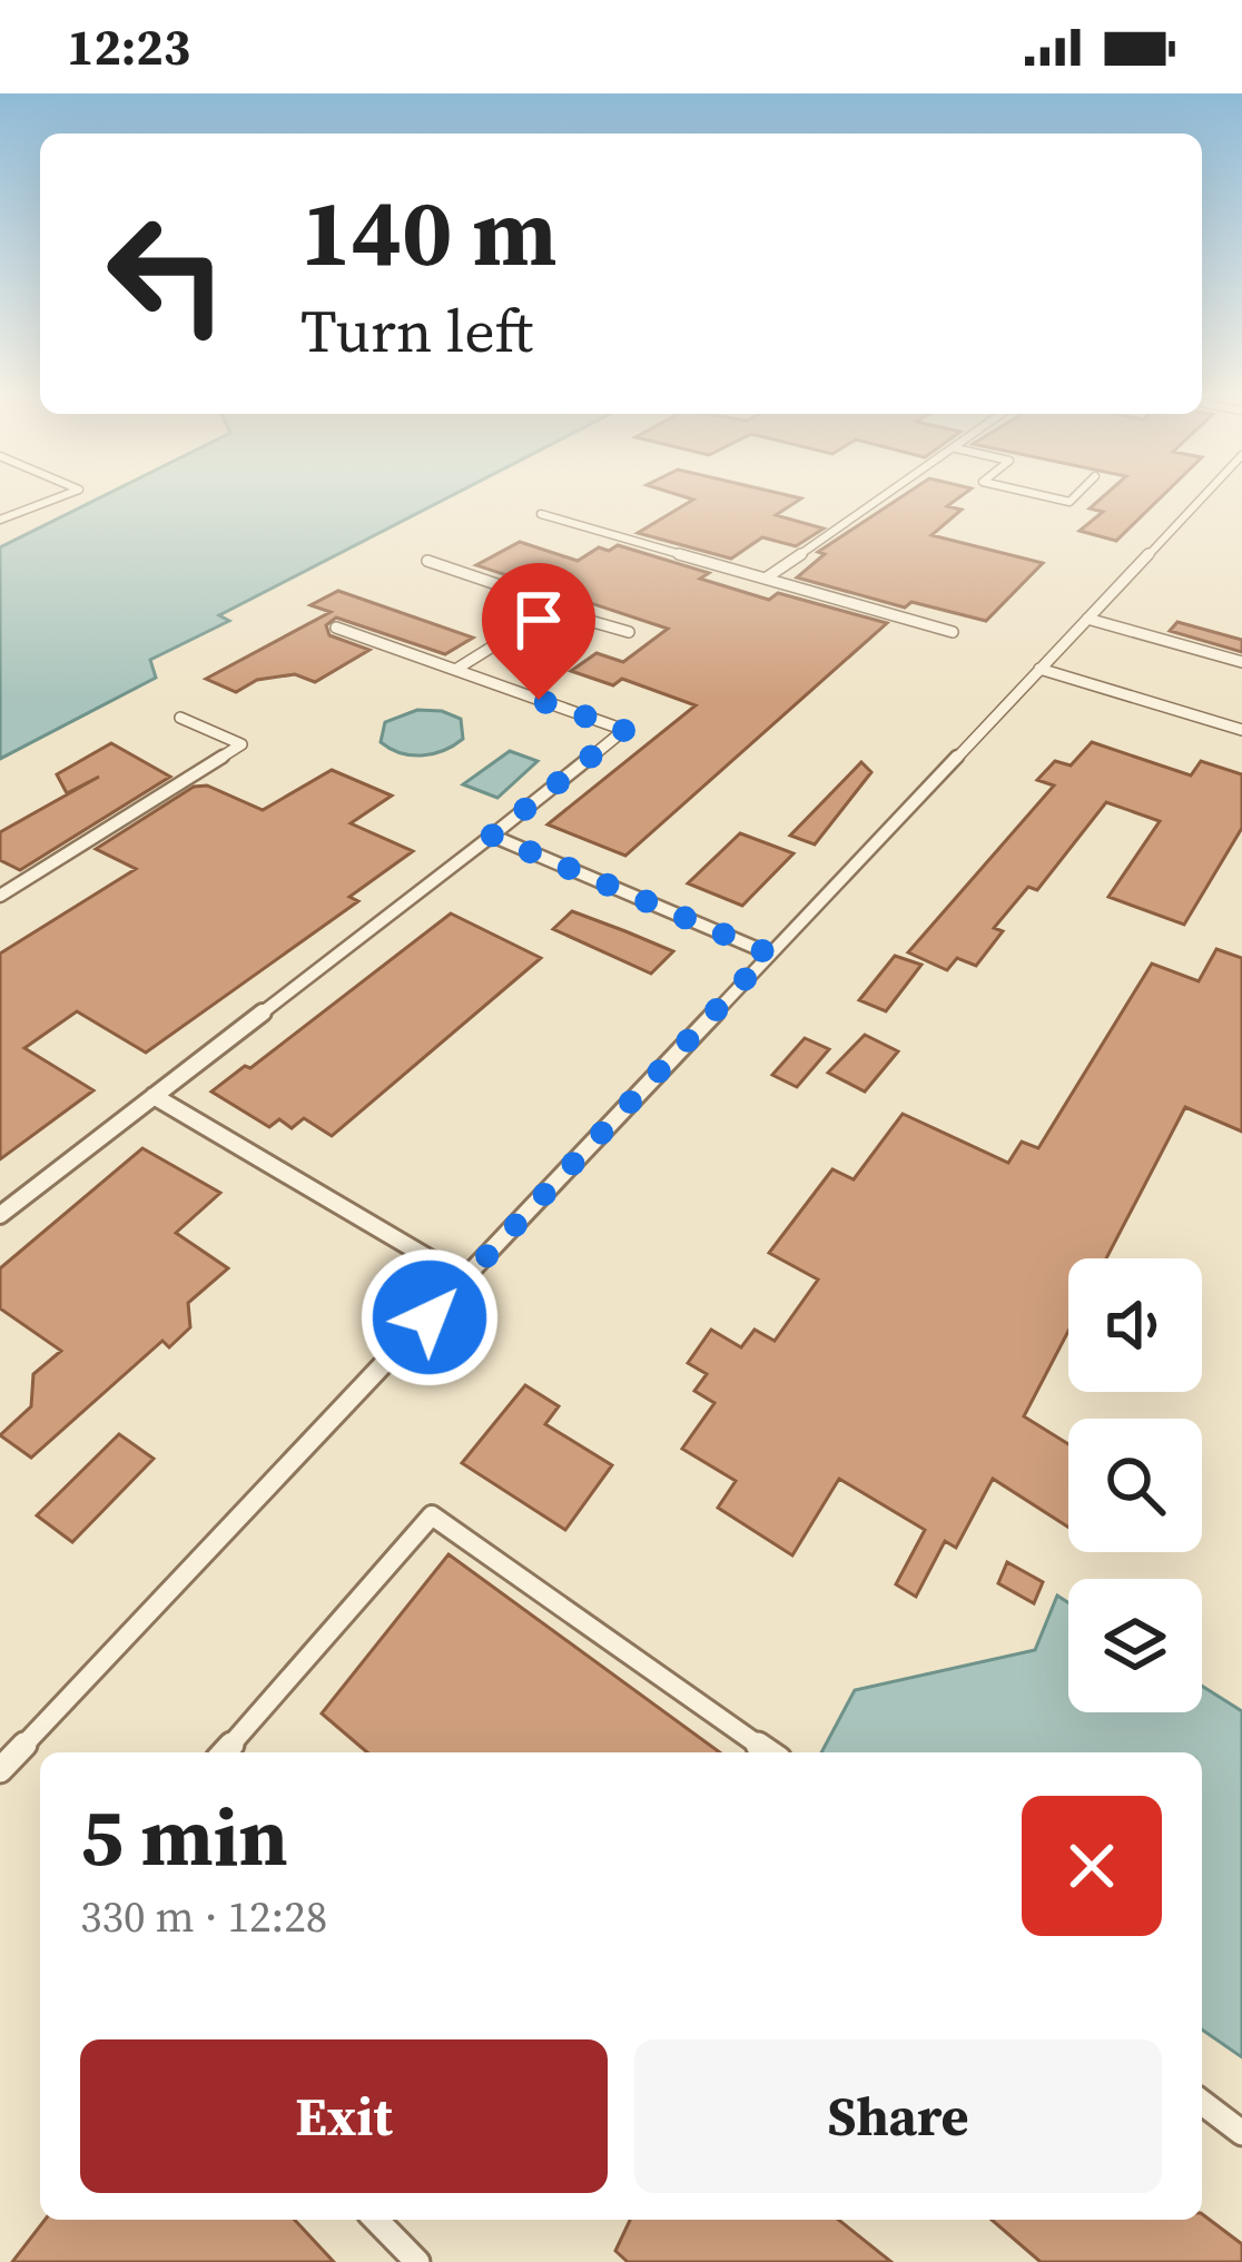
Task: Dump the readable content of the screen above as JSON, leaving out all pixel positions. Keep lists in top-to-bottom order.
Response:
{
  "page": {
    "status": "12:23",
    "turn": ["140 m", "Turn left"],
    "heading": ["5 min", "330 m · 12:28"],
    "buttons": ["Exit", "Share"]
  }
}
